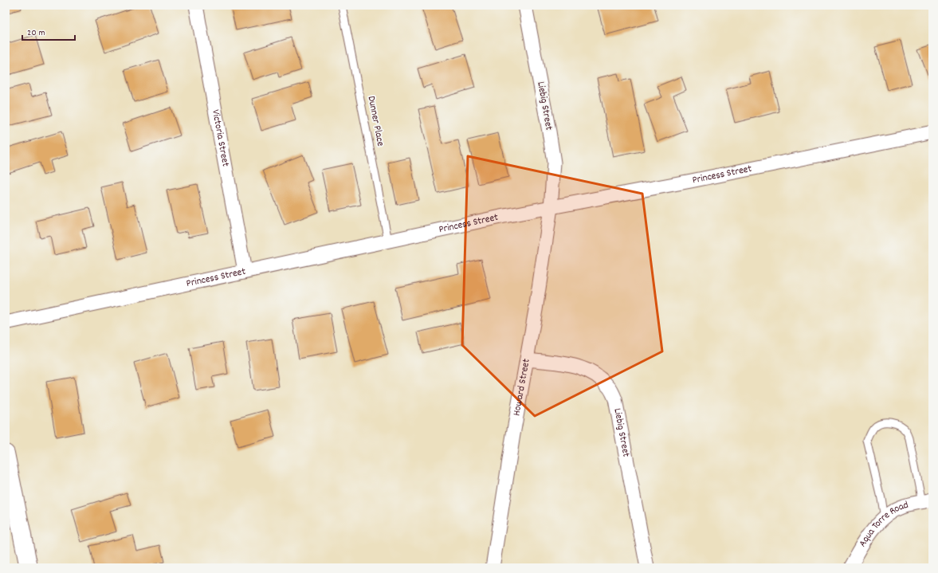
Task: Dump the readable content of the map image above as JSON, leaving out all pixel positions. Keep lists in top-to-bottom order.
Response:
{
  "streets": {
    "street": [
      "Liebig Street",
      "Victoria Street",
      "Princess Street",
      "Howard Street",
      "Aqua Torre Road"
    ],
    "lane": ["Dunner Place"]
  },
  "crossings": [
    ["Liebig Street", "Princess Street"],
    ["Liebig Street", "Howard Street"],
    ["Dunner Place", "Princess Street"],
    ["Victoria Street", "Princess Street"],
    ["Princess Street", "Howard Street"]
  ],
  "scale_bar": "20 m"
}
